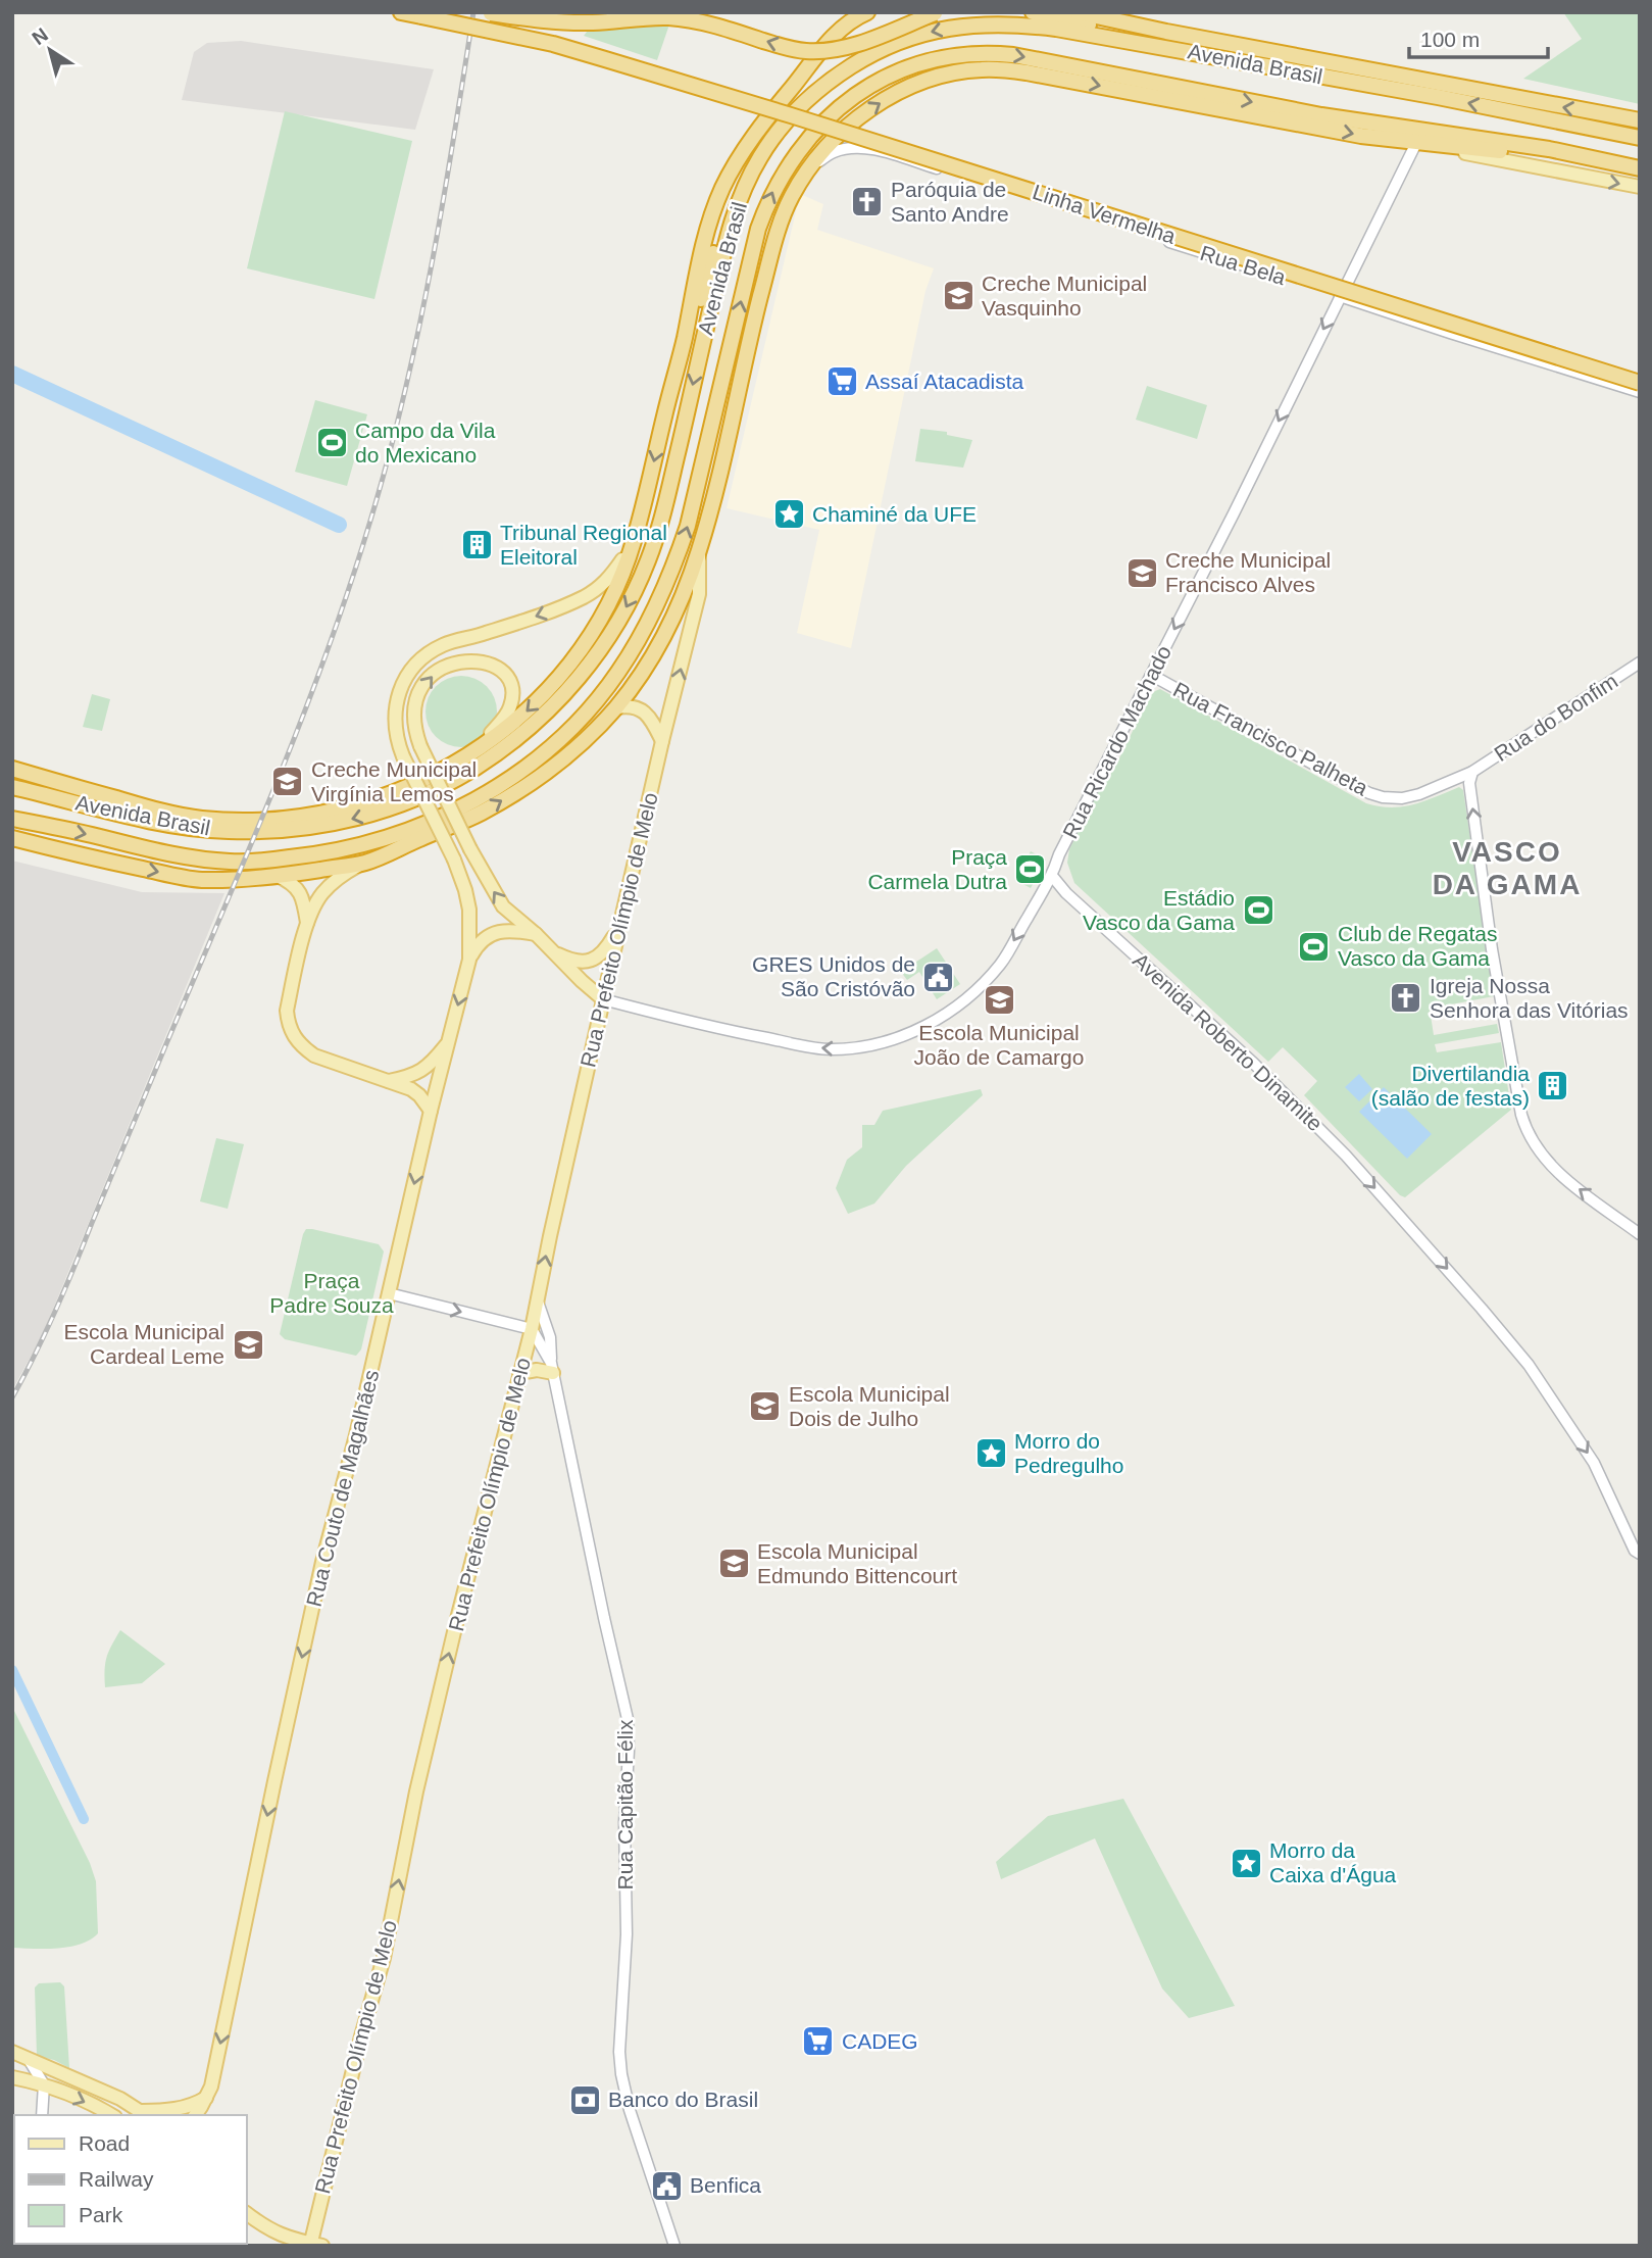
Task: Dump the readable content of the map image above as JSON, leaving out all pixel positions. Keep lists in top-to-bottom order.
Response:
{
  "streets": {
    "highway": ["Avenida Brasil", "Linha Vermelha"],
    "main road": ["Rua Ricardo Machado", "Rua Prefeito Olímpio de Melo", "Rua Couto de Magalhães"],
    "street": [
      "Rua Bela",
      "Rua do Bonfim",
      "Rua Francisco Palheta",
      "Avenida Roberto Dinamite",
      "Rua Capitão Félix"
    ]
  },
  "crossings": [
    ["Avenida Brasil", "Rua Bela"],
    ["Avenida Brasil", "Rua Ricardo Machado"],
    ["Avenida Brasil", "Rua Prefeito Olímpio de Melo"],
    ["Avenida Brasil", "Rua Couto de Magalhães"],
    ["Rua Bela", "Rua Ricardo Machado"],
    ["Rua do Bonfim", "Rua Francisco Palheta"],
    ["Rua Francisco Palheta", "Rua Ricardo Machado"],
    ["Rua Ricardo Machado", "Rua Prefeito Olímpio de Melo"],
    ["Rua Ricardo Machado", "Avenida Roberto Dinamite"],
    ["Rua Prefeito Olímpio de Melo", "Rua Capitão Félix"]
  ],
  "one_way": ["Rua Prefeito Olímpio de Melo", "Avenida Roberto Dinamite", "Rua Couto de Magalhães"],
  "districts": ["VASCO DA GAMA"],
  "parks": ["Praça Padre Souza"],
  "places": {
    "church": ["Paróquia de Santo Andre", "Igreja Nossa Senhora das Vitórias"],
    "school or university": [
      "Creche Municipal Vasquinho",
      "Creche Municipal Francisco Alves",
      "Creche Municipal Virgínia Lemos",
      "Escola Municipal João de Camargo",
      "Escola Municipal Cardeal Leme",
      "Escola Municipal Dois de Julho",
      "Escola Municipal Edmundo Bittencourt"
    ],
    "supermarket": ["Assaí Atacadista", "CADEG"],
    "sports": [
      "Campo da Vila do Mexicano",
      "Praça Carmela Dutra",
      "Estádio Vasco da Gama",
      "Club de Regatas Vasco da Gama"
    ],
    "place": ["Chaminé da UFE", "Morro do Pedregulho", "Morro da Caixa d'Água"],
    "building": ["Tribunal Regional Eleitoral", "Divertilandia (salão de festas)"],
    "public building": ["GRES Unidos de São Cristóvão", "Benfica"],
    "bank": ["Banco do Brasil"]
  },
  "legend": ["Road", "Railway", "Park"],
  "scale_bar": "100 m",
  "north": "top left"
}
